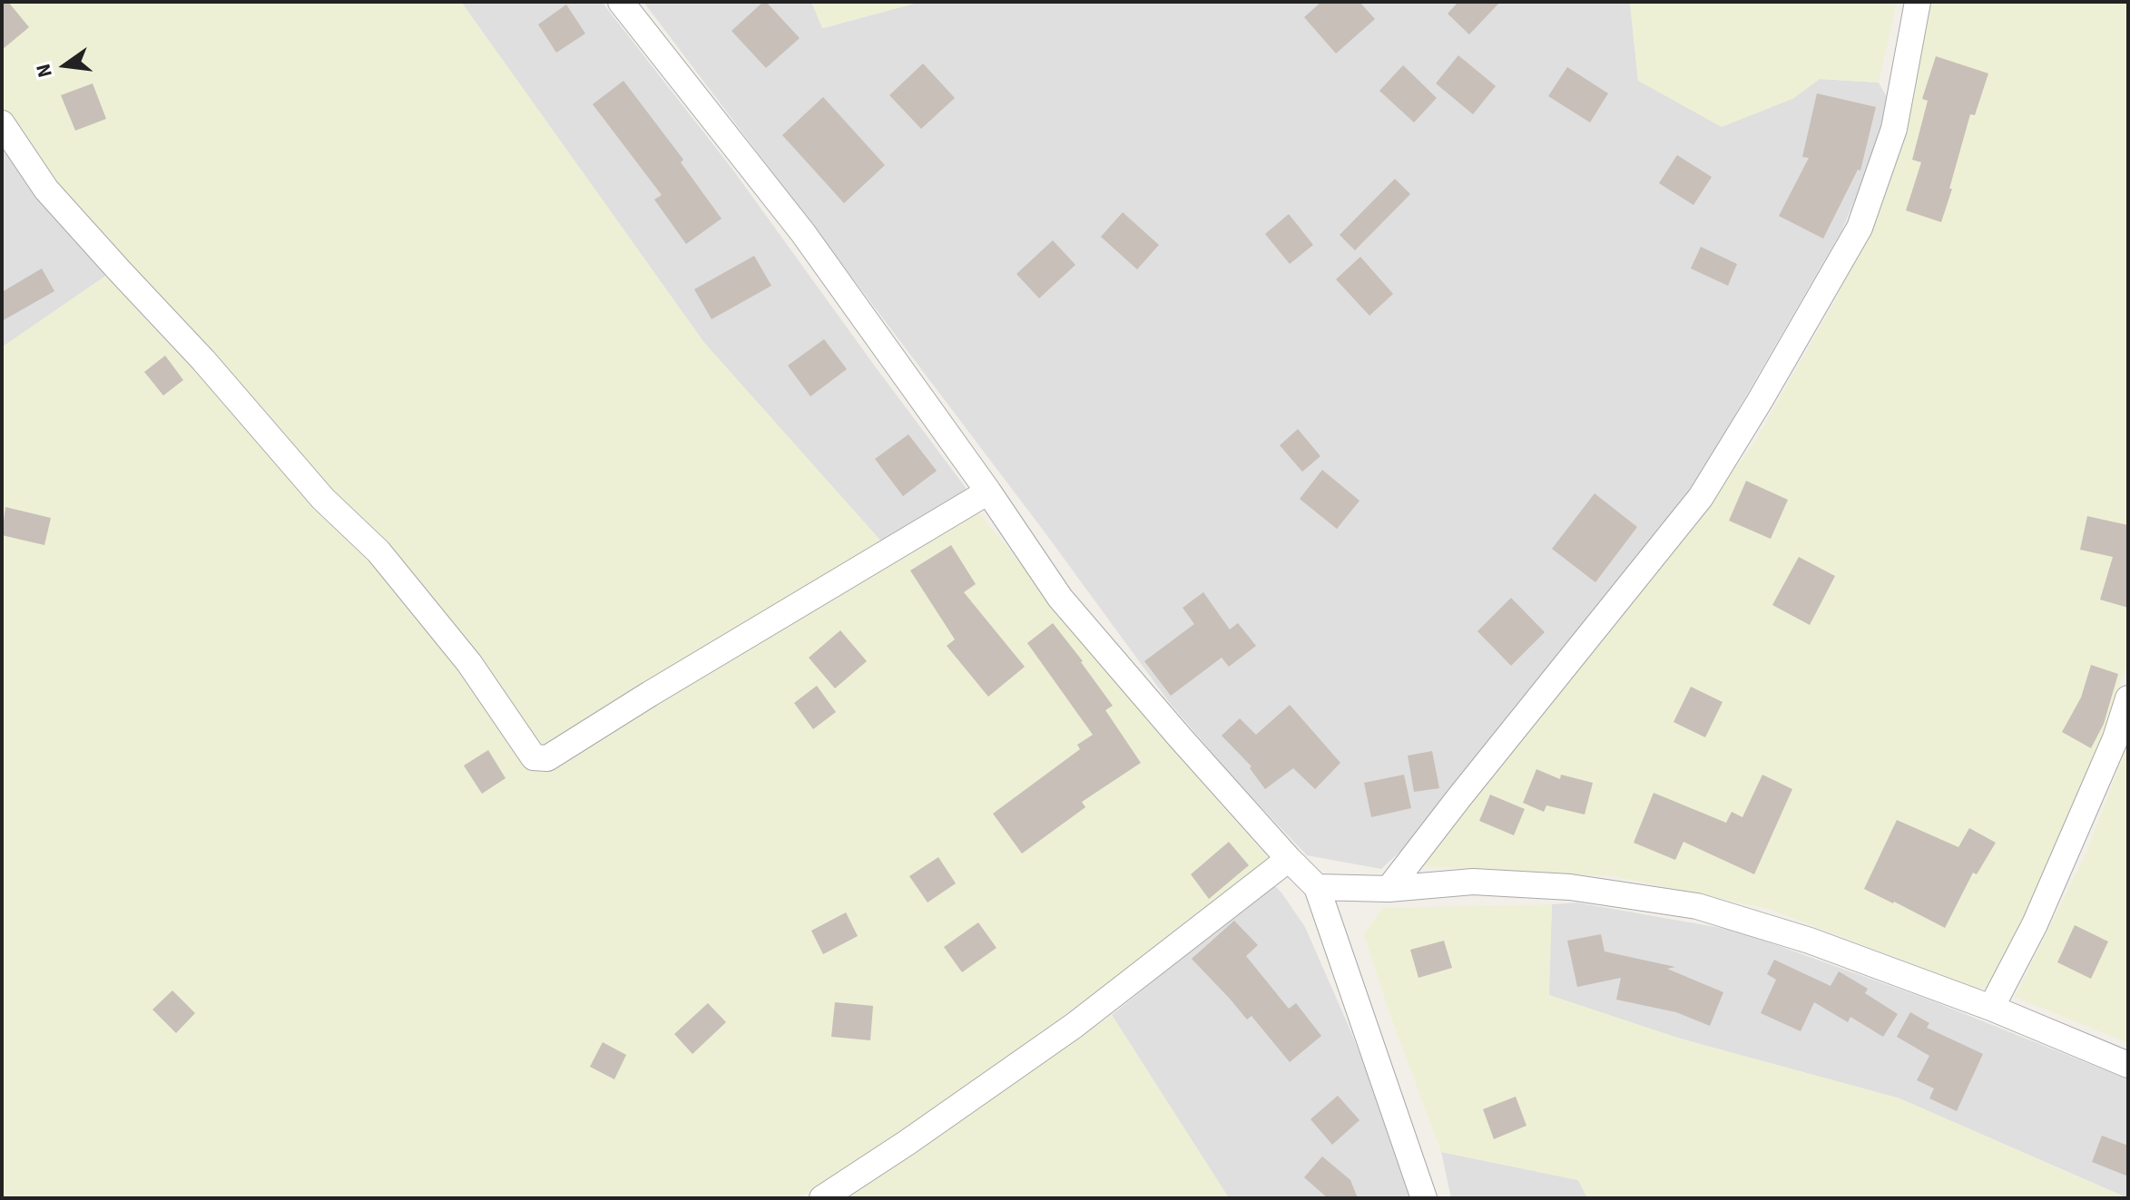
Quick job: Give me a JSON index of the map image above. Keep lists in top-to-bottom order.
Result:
{
  "north": "left"
}
